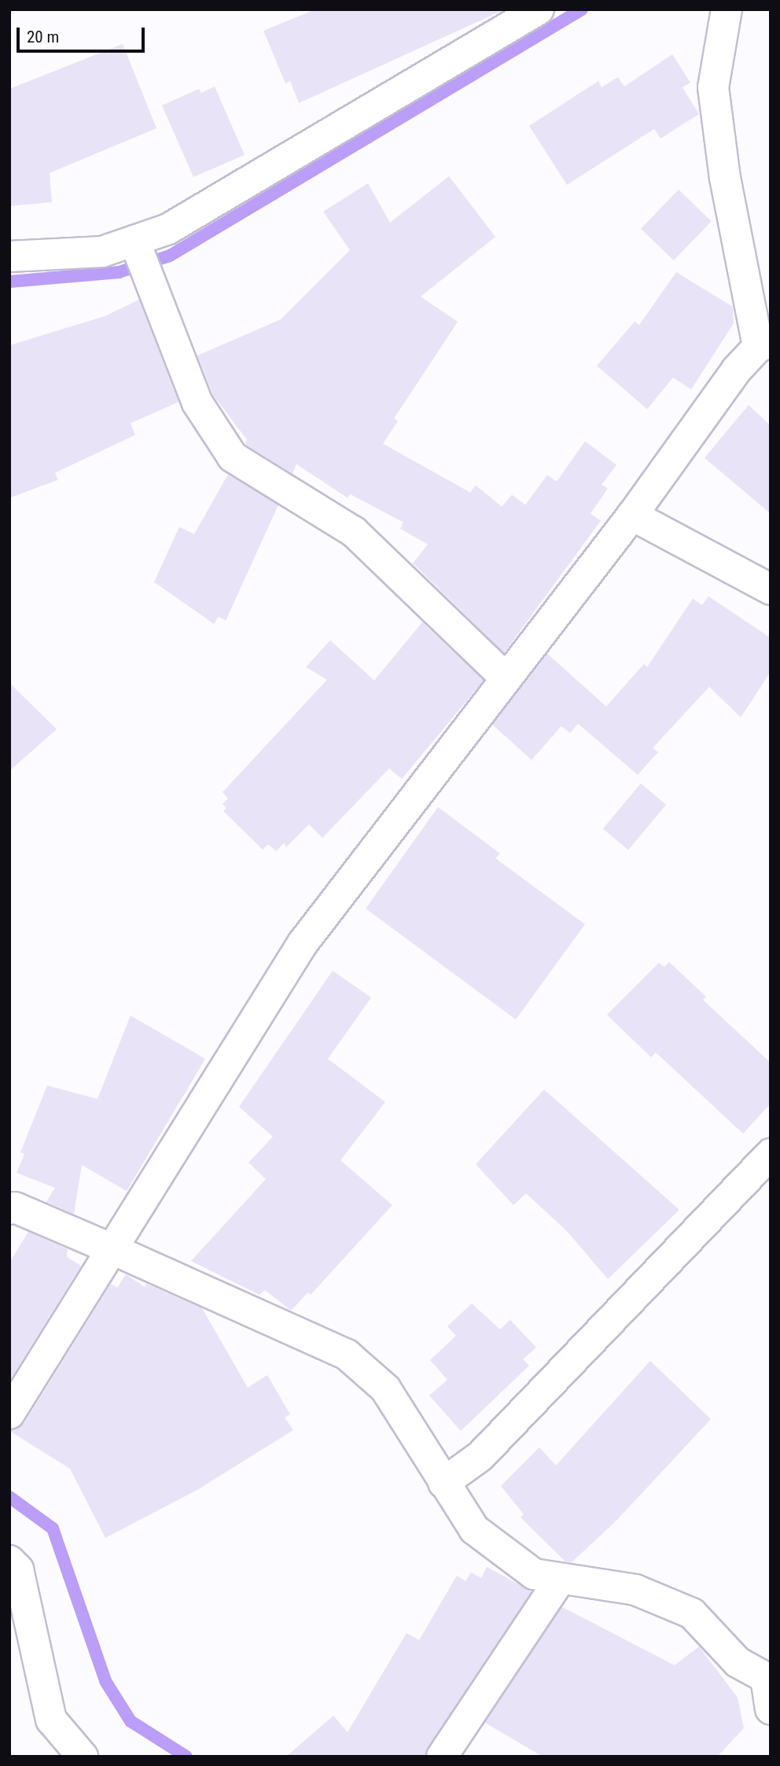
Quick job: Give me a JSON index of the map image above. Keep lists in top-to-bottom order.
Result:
{
  "scale_bar": "20 m"
}
